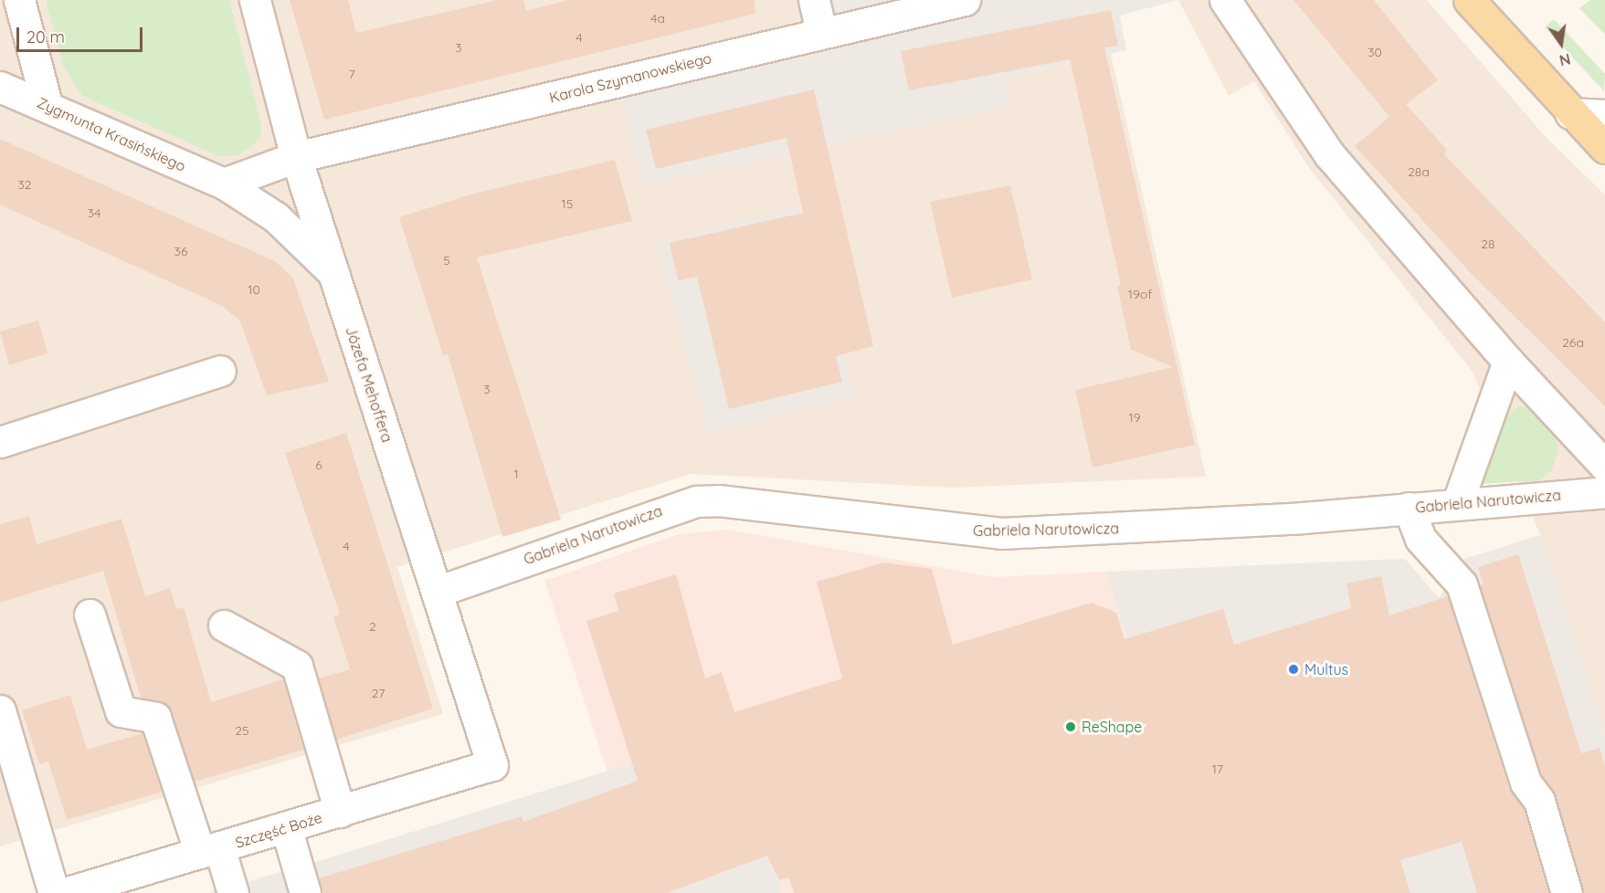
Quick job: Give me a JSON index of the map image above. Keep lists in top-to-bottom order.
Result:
{
  "streets": {
    "street": [
      "Karola Szymanowskiego",
      "Zygmunta Krasińskiego",
      "Józefa Mehoffera",
      "Gabriela Narutowicza",
      "Szczęść Boże"
    ]
  },
  "crossings": [
    ["Karola Szymanowskiego", "Józefa Mehoffera"],
    ["Zygmunta Krasińskiego", "Józefa Mehoffera"],
    ["Józefa Mehoffera", "Gabriela Narutowicza"],
    ["Józefa Mehoffera", "Szczęść Boże"]
  ],
  "places": ["Multus", "ReShape"],
  "house_numbers": [
    "4a",
    "4",
    "3",
    "30",
    "7",
    "28a",
    "32",
    "15",
    "34",
    "28",
    "36",
    "5",
    "10",
    "19of",
    "26a",
    "3",
    "19",
    "6",
    "1",
    "4",
    "2",
    "27",
    "25",
    "17"
  ],
  "scale_bar": "20 m",
  "north": "bottom"
}
